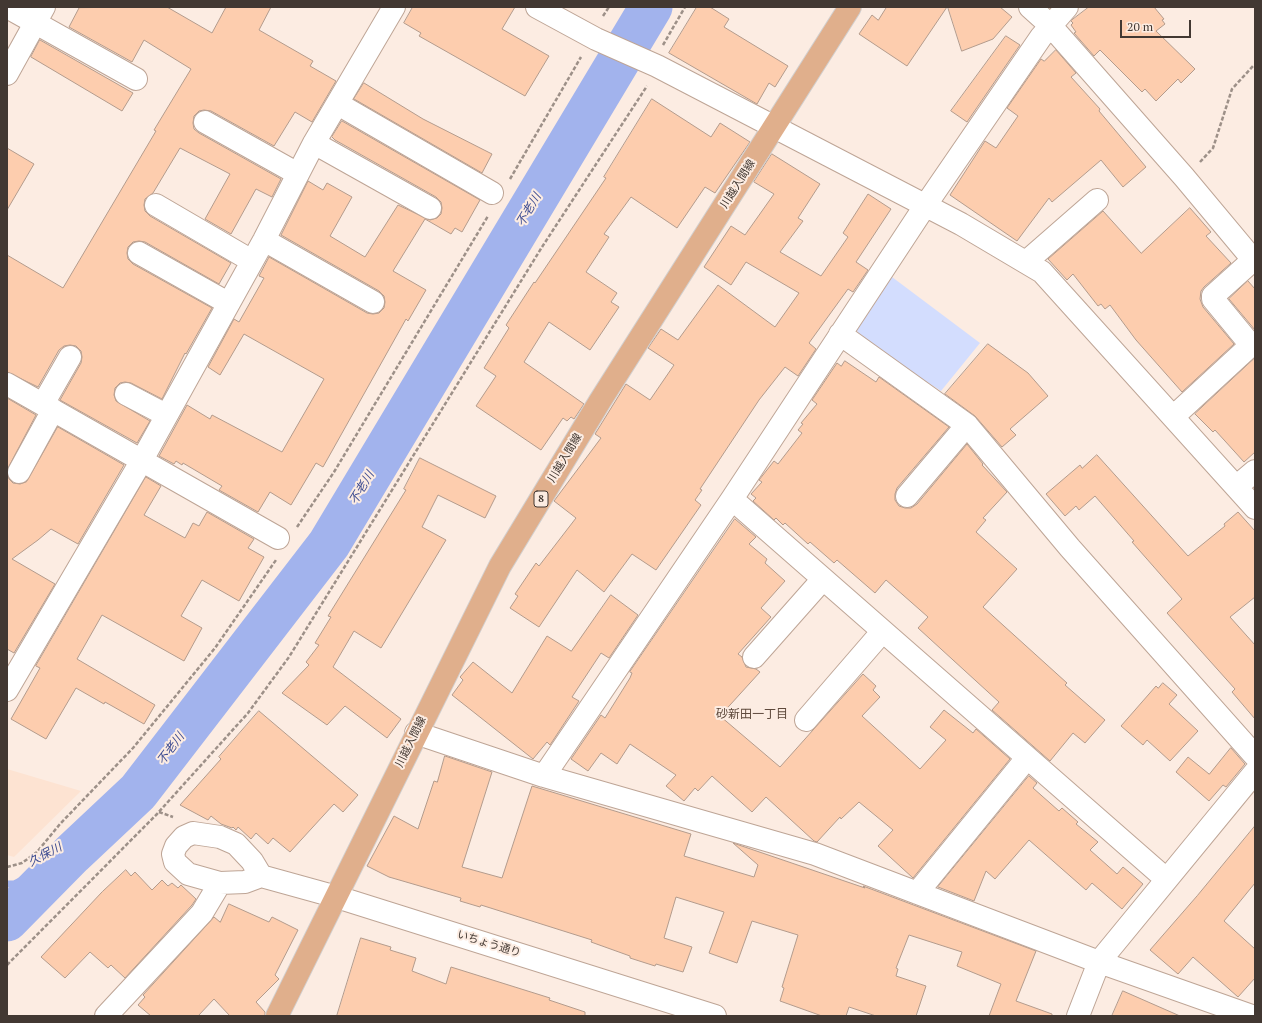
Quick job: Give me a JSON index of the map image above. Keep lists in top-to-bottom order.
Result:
{
  "streets": {
    "main road": ["川越入間線", "8"],
    "street": ["いちょう通り"]
  },
  "crossings": [
    ["川越入間線", "いちょう通り"]
  ],
  "districts": ["砂新田一丁目"],
  "water": ["不老川", "久保川"],
  "scale_bar": "20 m"
}
